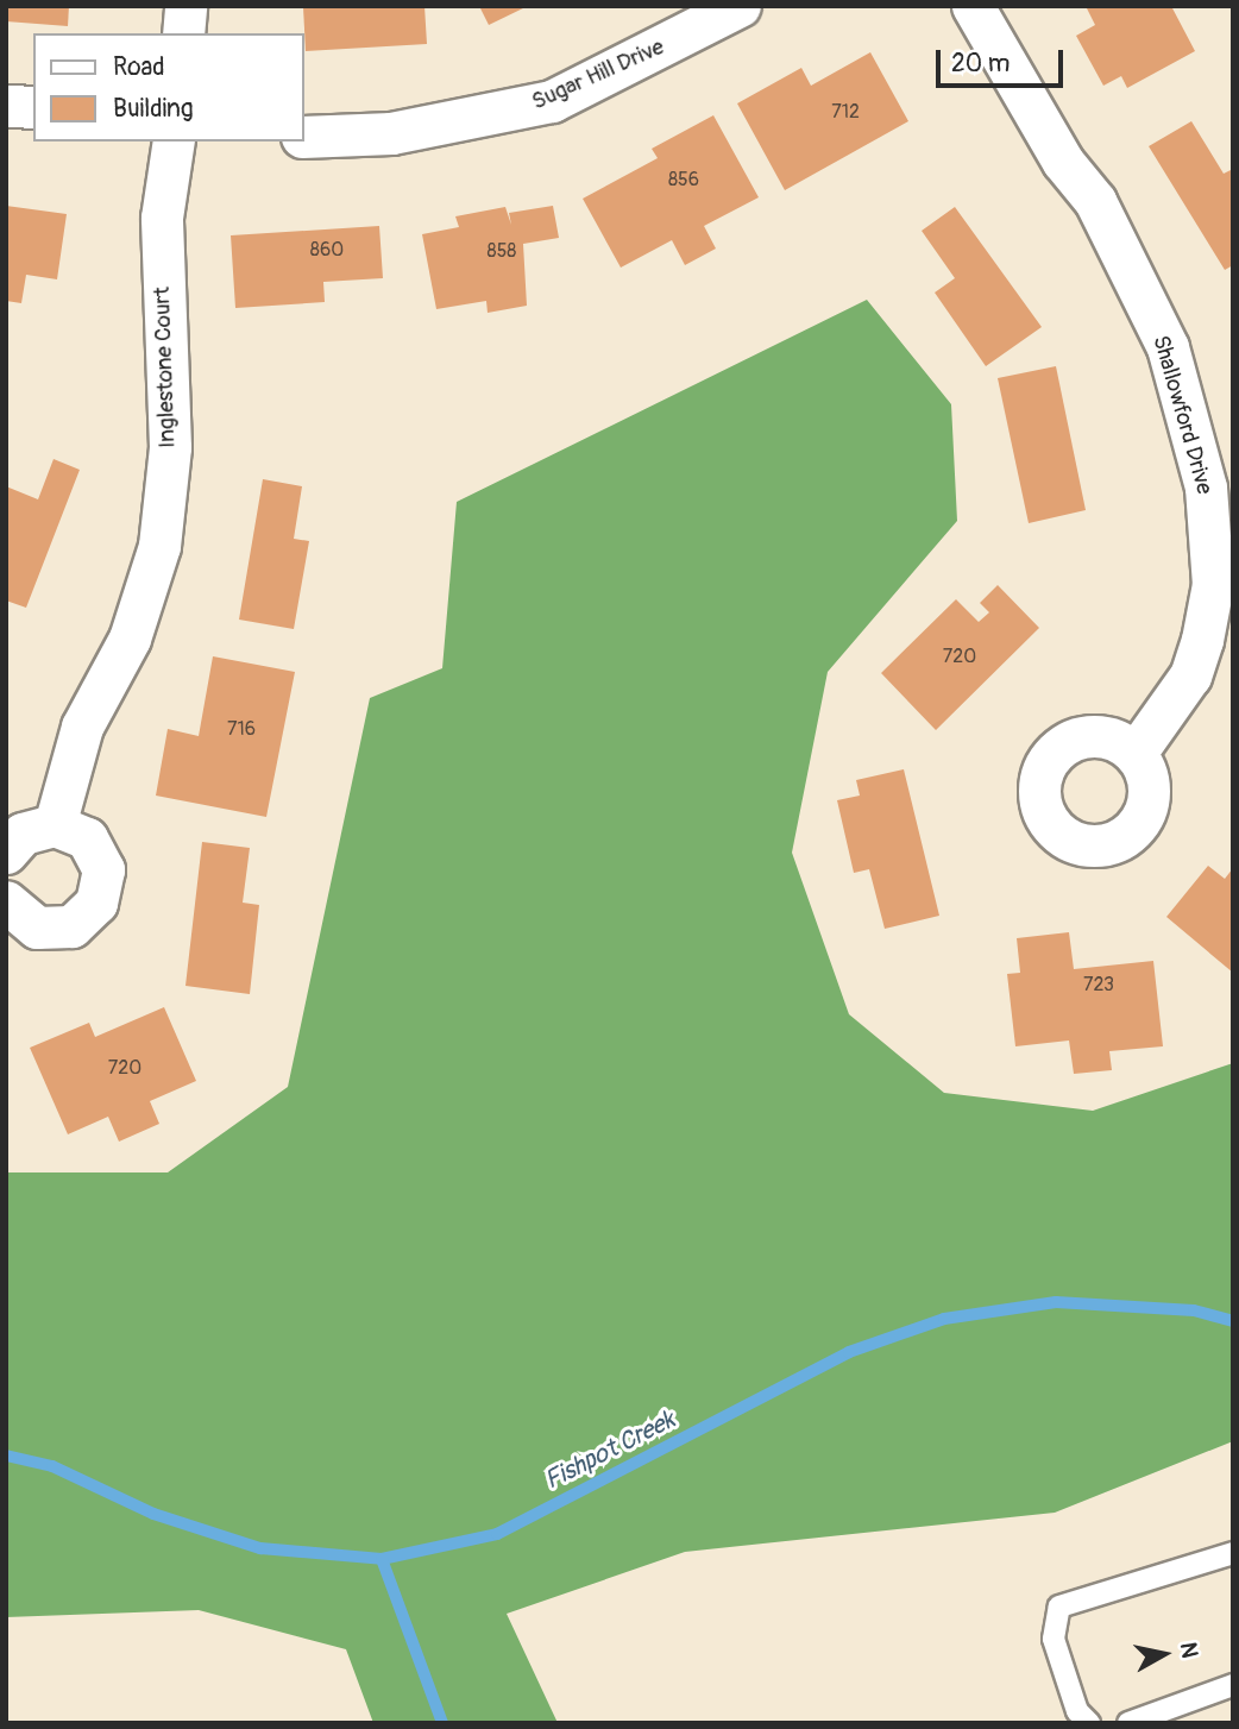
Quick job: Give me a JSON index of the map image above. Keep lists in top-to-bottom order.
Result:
{
  "streets": {
    "street": ["Sugar Hill Drive", "Inglestone Court", "Shallowford Drive"]
  },
  "water": ["Fishpot Creek"],
  "house_numbers": [
    "712",
    "856",
    "860",
    "858",
    "720",
    "716",
    "723",
    "720"
  ],
  "legend": ["Road", "Building"],
  "scale_bar": "20 m",
  "north": "right"
}
